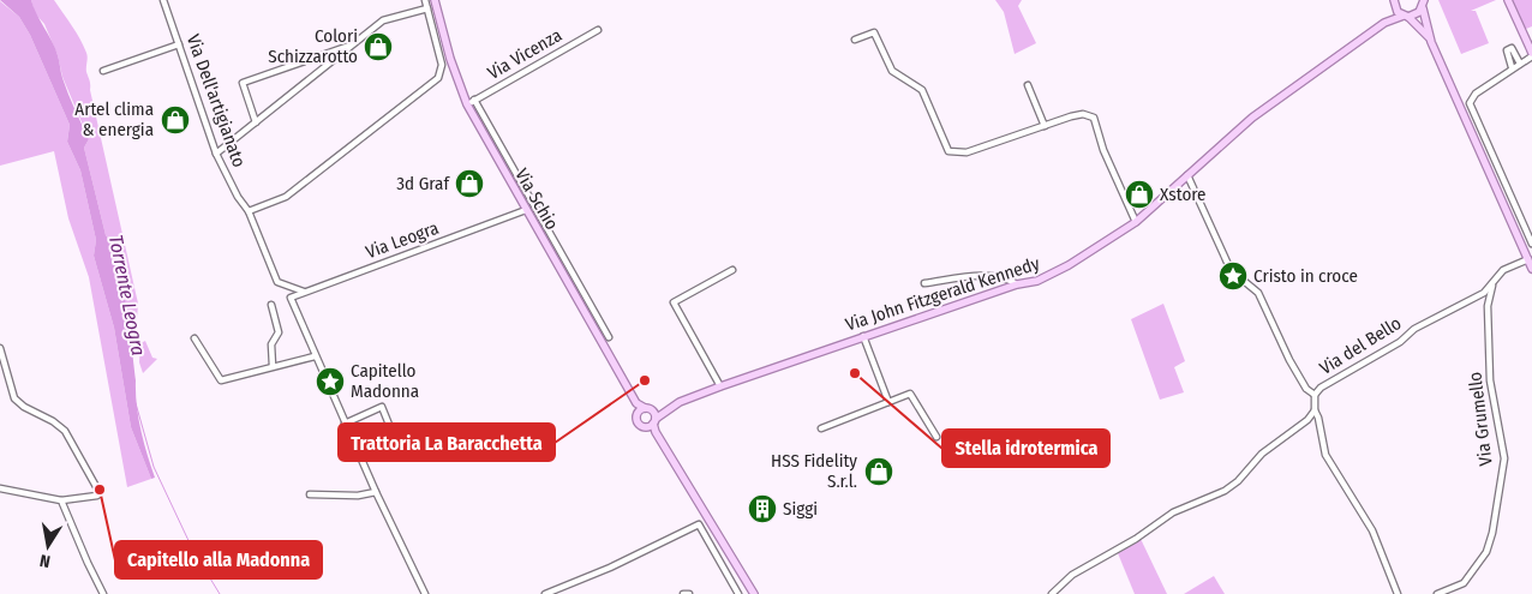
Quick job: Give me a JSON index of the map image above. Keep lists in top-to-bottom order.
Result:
{
  "streets": {
    "main road": ["Via Schio", "Via John Fitzgerald Kennedy"],
    "street": [
      "Via Vicenza",
      "Via Dell'artigianato",
      "Via Leogra",
      "Via del Bello",
      "Via Grumello"
    ]
  },
  "crossings": [
    ["Via Vicenza", "Via Schio"],
    ["Via Dell'artigianato", "Via Leogra"],
    ["Via Schio", "Via Leogra"],
    ["Via del Bello", "Via Grumello"]
  ],
  "water": ["Torrente Leogra"],
  "places": {
    "shop": [
      "Colori Schizzarotto",
      "Artel clima & energia",
      "3d Graf",
      "Xstore",
      "HSS Fidelity S.r.l."
    ],
    "place": ["Cristo in croce", "Capitello Madonna"],
    "other": ["Stella idrotermica", "Trattoria La Baracchetta", "Capitello alla Madonna"],
    "building": ["Siggi"]
  },
  "north": "bottom"
}
